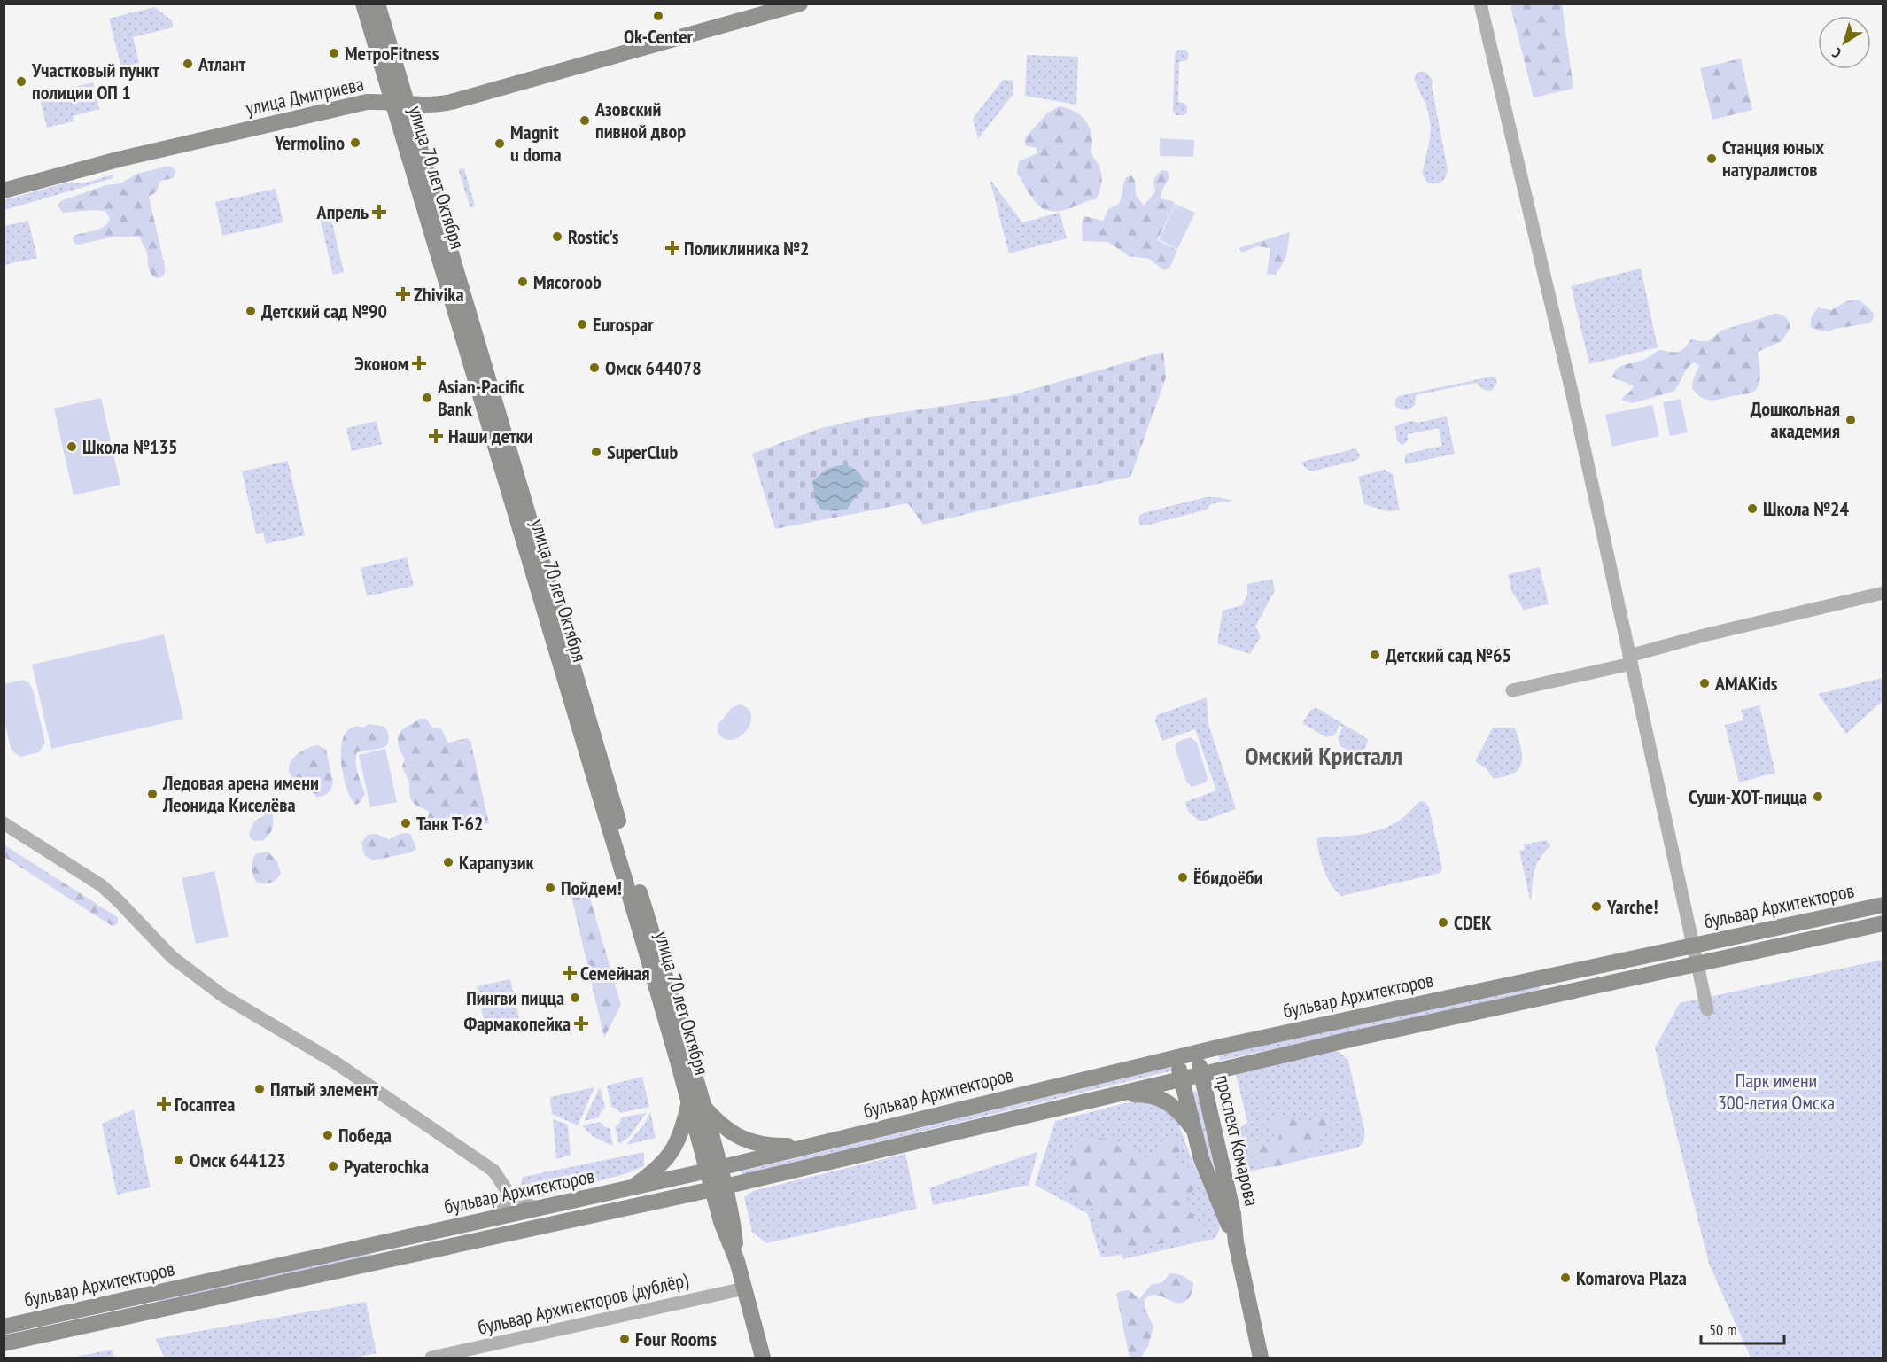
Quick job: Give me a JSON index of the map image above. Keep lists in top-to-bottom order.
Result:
{
  "streets": {
    "main road": [
      "улица Дмитриева",
      "улица 70 лет Октября",
      "бульвар Архитекторов",
      "проспект Комарова"
    ],
    "street": ["бульвар Архитекторов (дублёр)"]
  },
  "crossings": [
    ["улица Дмитриева", "улица 70 лет Октября"],
    ["улица 70 лет Октября", "бульвар Архитекторов"],
    ["улица 70 лет Октября", "бульвар Архитекторов (дублёр)"],
    ["бульвар Архитекторов", "проспект Комарова"]
  ],
  "districts": ["Омский Кристалл"],
  "parks": ["Парк имени 300-летия Омска"],
  "places": {
    "other": [
      "Ok-Center",
      "МетроFitness",
      "Атлант",
      "Участковый пункт полиции ОП 1",
      "Азовский пивной двор",
      "Yermolino",
      "Magnit u doma",
      "Станция юных натуралистов",
      "Rostic's",
      "Мясоroob",
      "Детский сад №90",
      "Eurospar",
      "Омск 644078",
      "Asian-Pacific Bank",
      "Дошкольная академия",
      "Школа №135",
      "SuperClub",
      "Школа №24",
      "Детский сад №65",
      "AMAKids",
      "Ледовая арена имени Леонида Киселёва",
      "Суши-ХОТ-пицца",
      "Танк Т-62",
      "Карапузик",
      "Ёбидоёби",
      "Пойдем!",
      "Yarche!",
      "CDEK",
      "Пингви пицца",
      "Пятый элемент",
      "Победа",
      "Омск 644123",
      "Pyaterochka",
      "Komarova Plaza",
      "Four Rooms"
    ],
    "health": [
      "Апрель",
      "Поликлиника №2",
      "Zhivika",
      "Эконом",
      "Наши детки",
      "Семейная",
      "Фармакопейка",
      "Госаптеа"
    ]
  },
  "scale_bar": "50 m",
  "north": "bottom left"
}
